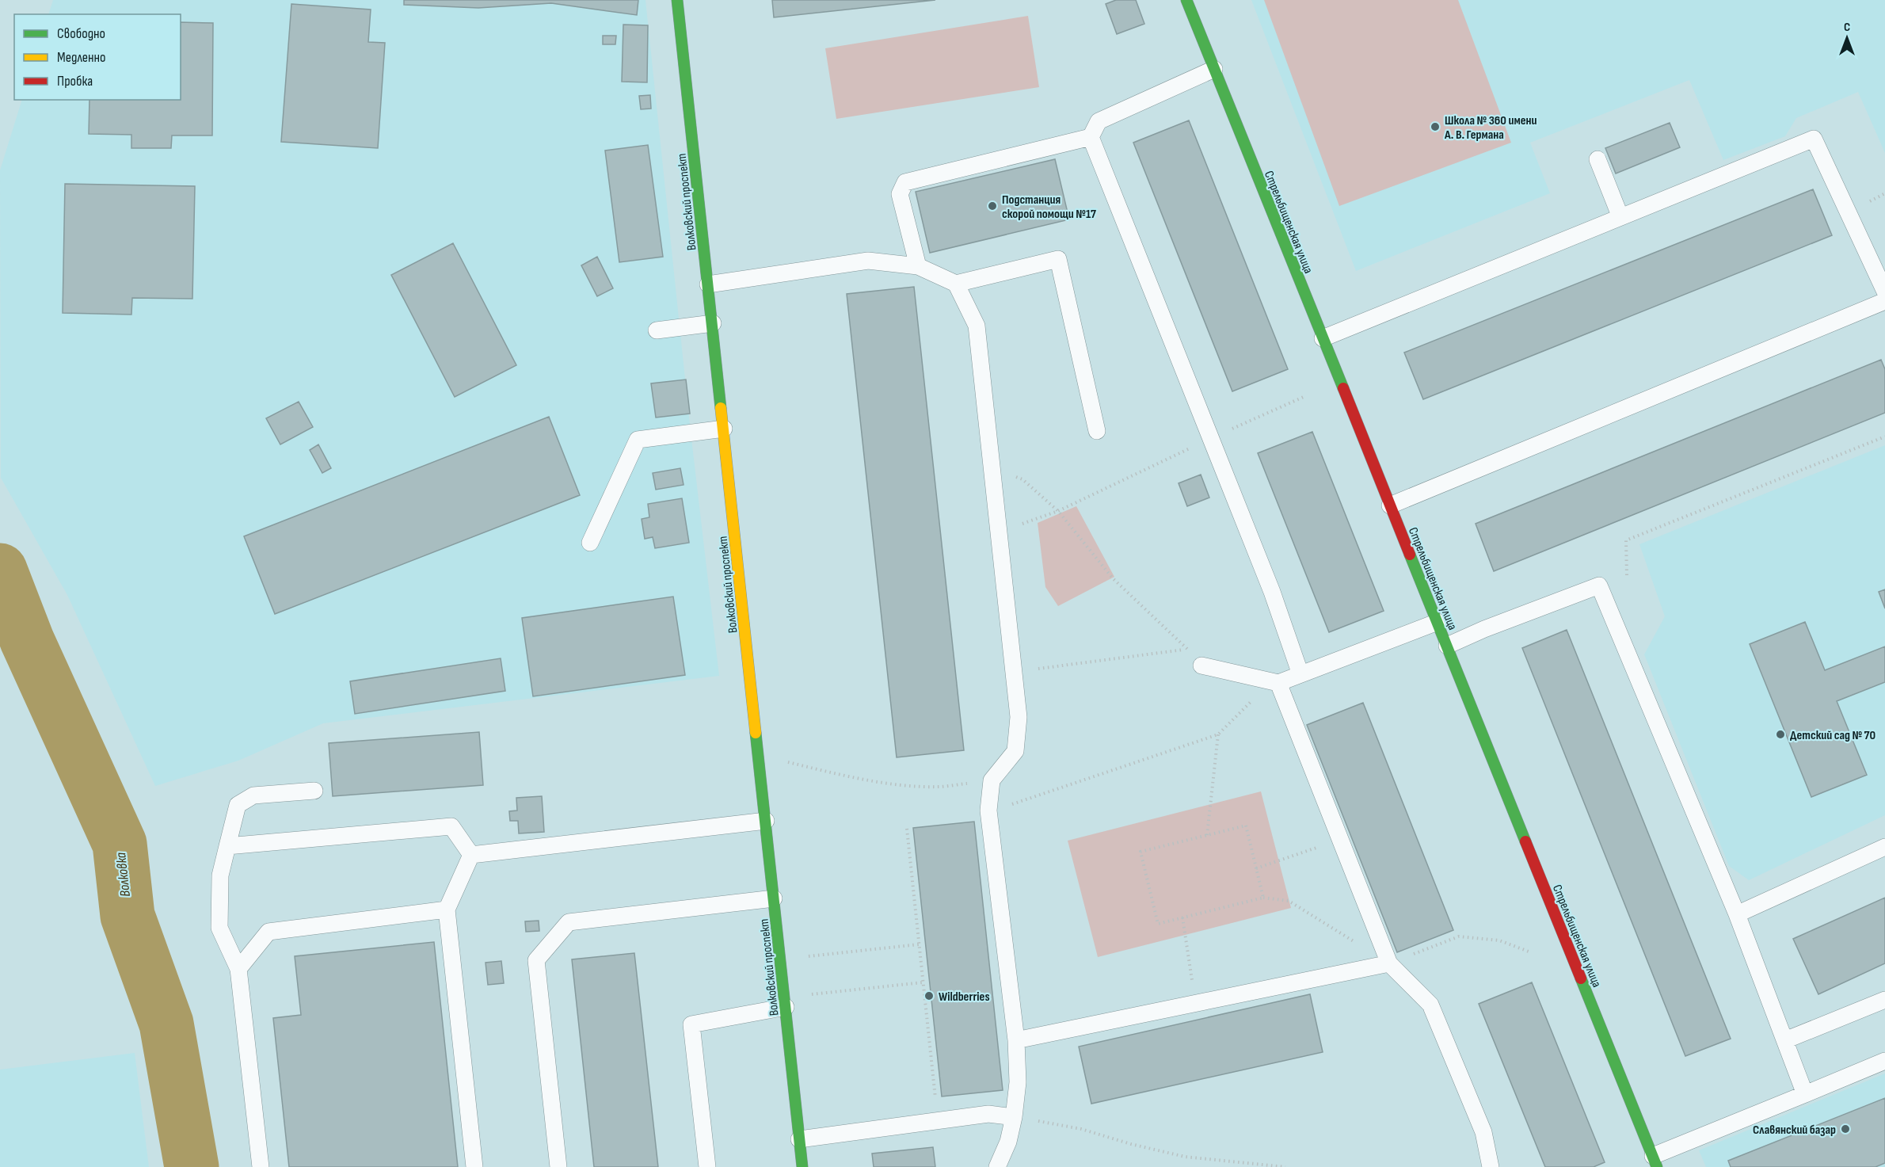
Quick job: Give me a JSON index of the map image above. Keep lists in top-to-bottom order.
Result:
{
  "streets": {
    "street": ["Волковский проспект", "Стрельбищенская улица"]
  },
  "water": ["Волковка"],
  "places": [
    "Школа № 360 имени А. В. Германа",
    "Подстанция скорой помощи №17",
    "Детский сад № 70",
    "Wildberries",
    "Славянский базар"
  ],
  "legend": ["Свободно", "Медленно", "Пробка"],
  "north": "top"
}
